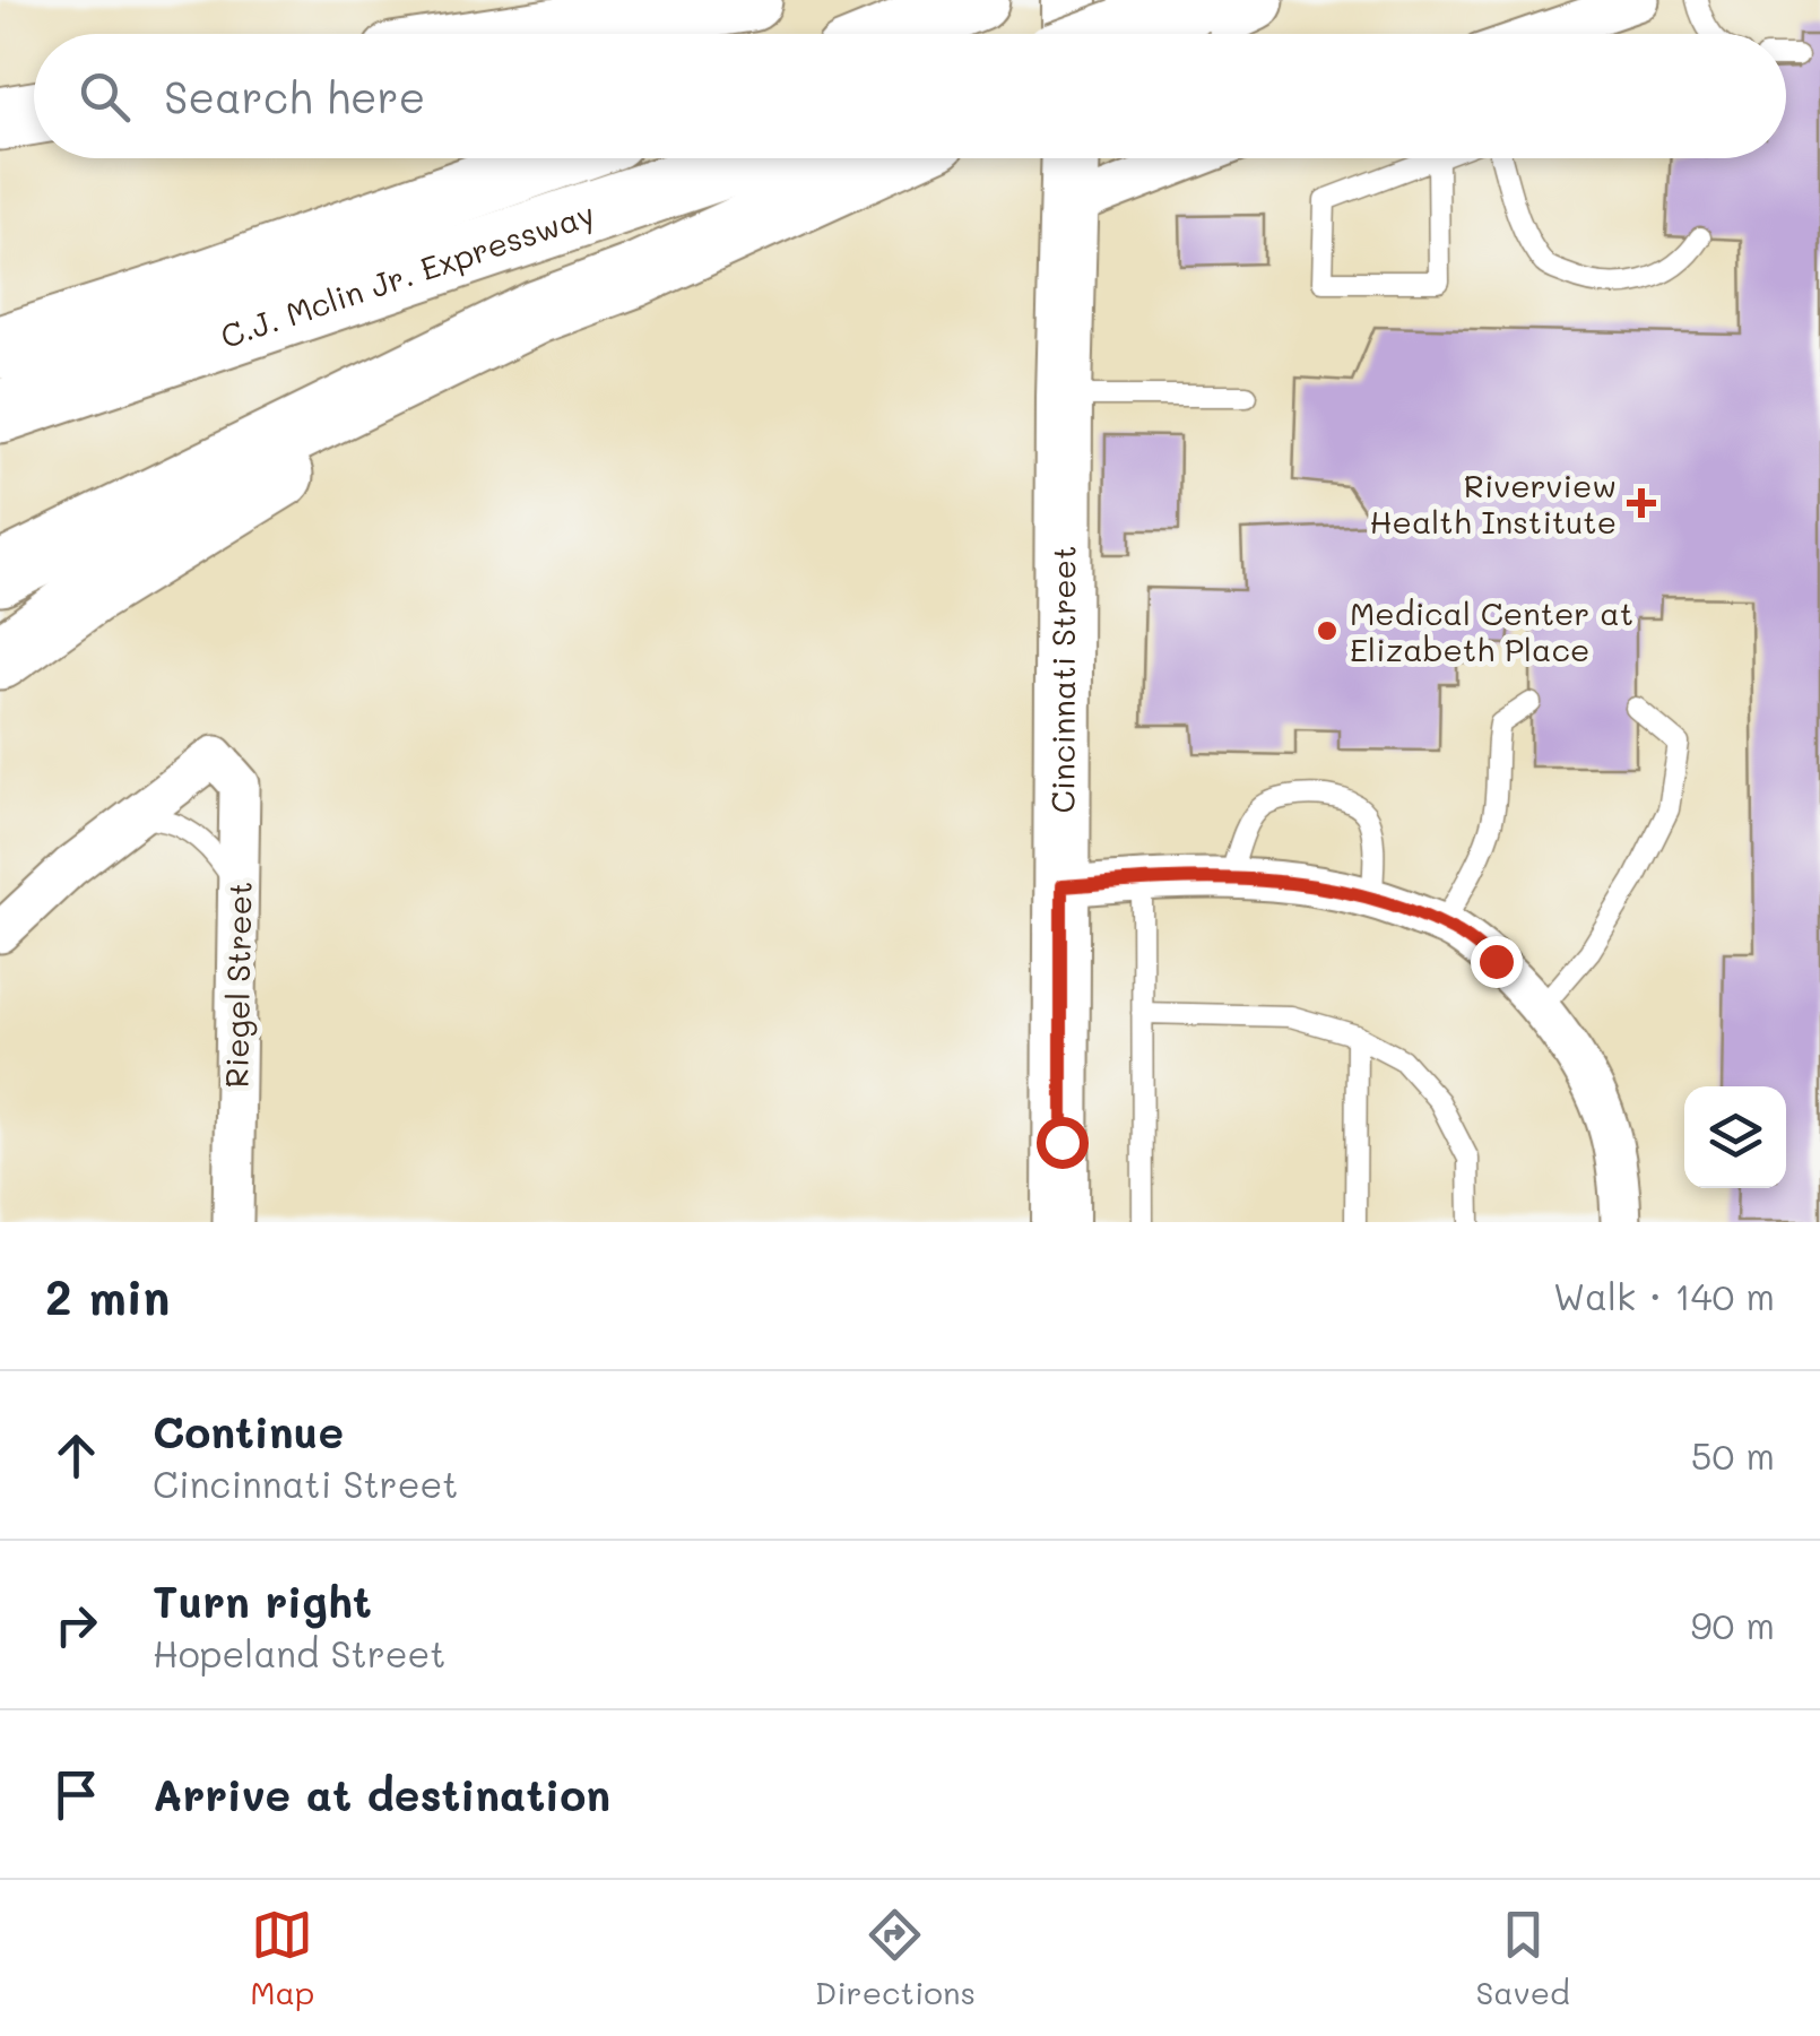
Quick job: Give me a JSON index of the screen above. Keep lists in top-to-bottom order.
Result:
{
  "streets": {
    "highway": ["C.J. Mclin Jr. Expressway"],
    "street": ["Cincinnati Street", "Riegel Street"]
  },
  "places": {
    "health": ["Riverview Health Institute"],
    "other": ["Medical Center at Elizabeth Place"]
  },
  "page": {
    "search": "Search here",
    "heading": ["2 min", "Walk · 140 m"],
    "list": [
      ["Continue", "Cincinnati Street", "50 m"],
      ["Turn right", "Hopeland Street", "90 m"],
      "Arrive at destination"
    ],
    "nav": ["Map", "Directions", "Saved"]
  }
}
